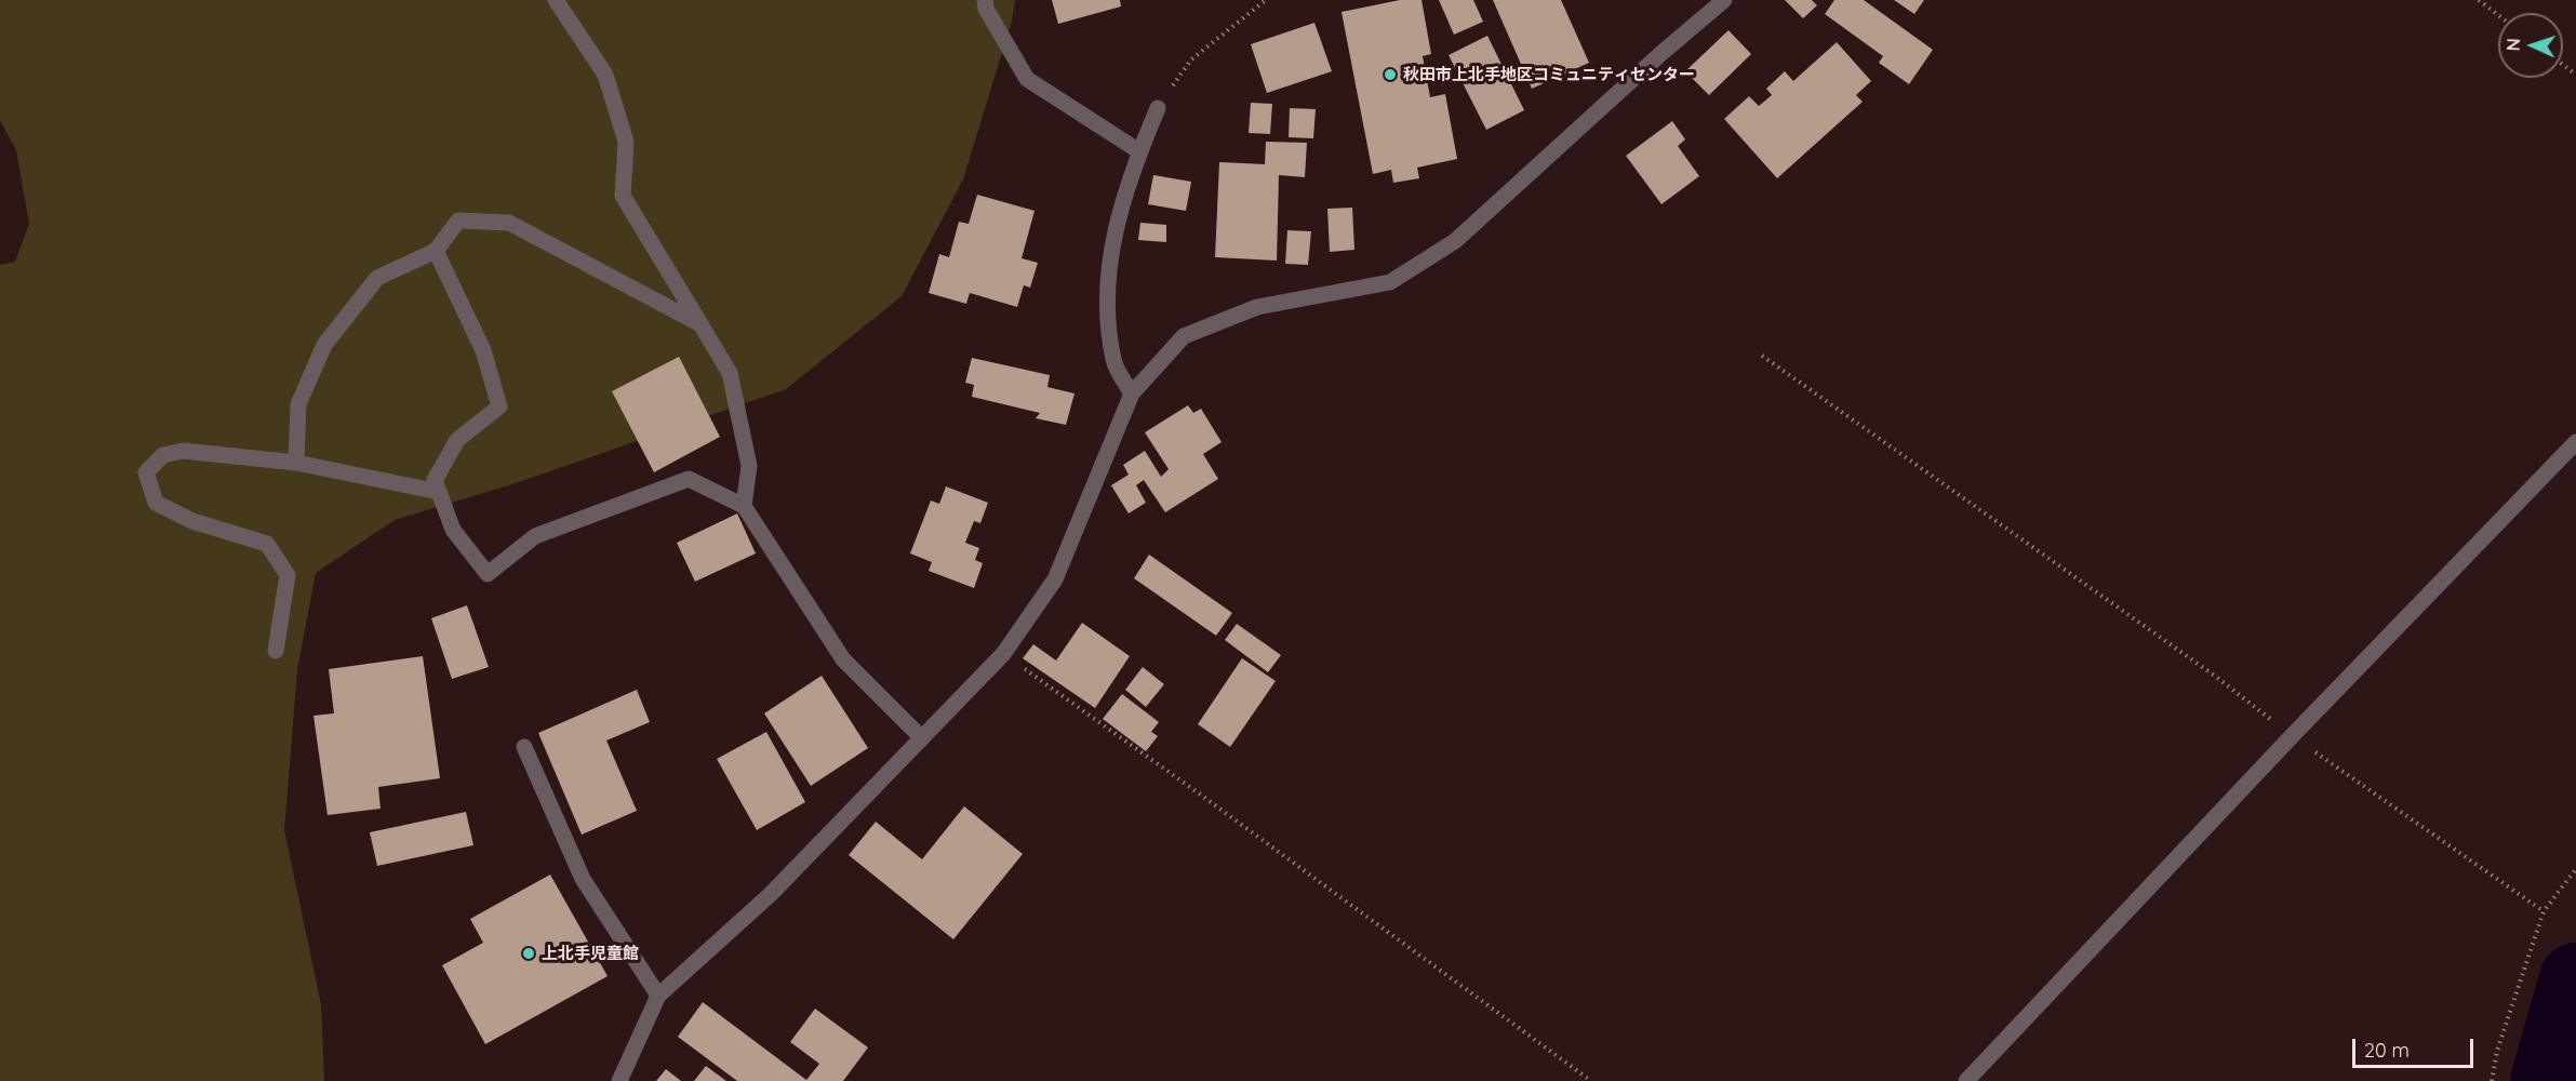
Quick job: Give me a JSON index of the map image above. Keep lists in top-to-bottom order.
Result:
{
  "places": ["秋田市上北手地区コミュニティセンター", "上北手児童館"],
  "scale_bar": "20 m",
  "north": "left"
}
